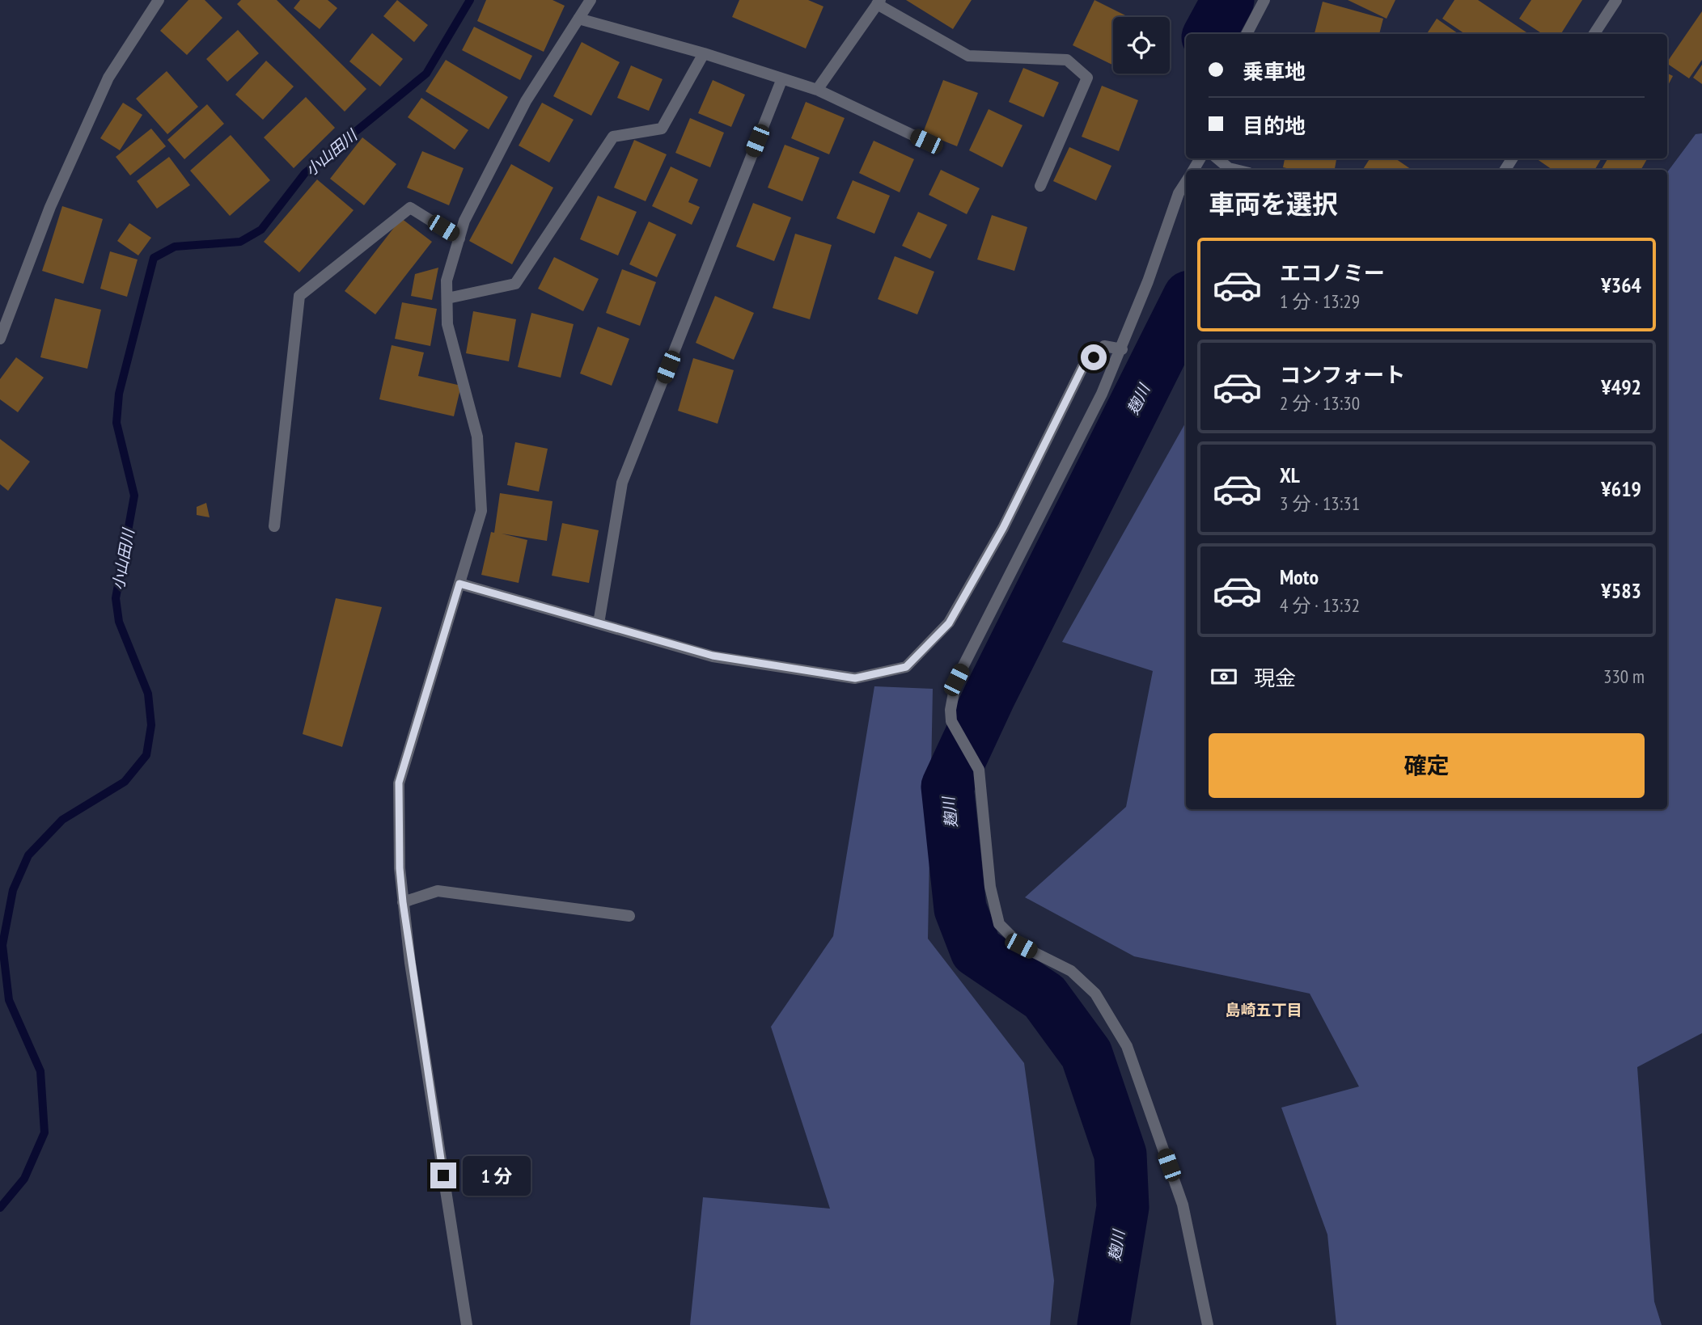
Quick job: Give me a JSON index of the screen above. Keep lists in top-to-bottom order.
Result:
{
  "districts": ["島崎五丁目"],
  "water": ["小山田川", "麹川"],
  "page": {
    "banner": ["乗車地", "目的地"],
    "heading": "車両を選択",
    "list": [
      {
        "name": "エコノミー",
        "note": "1 分 · 13:29",
        "value": "¥364"
      },
      {
        "name": "コンフォート",
        "note": "2 分 · 13:30",
        "value": "¥492"
      },
      {
        "name": "XL",
        "note": "3 分 · 13:31",
        "value": "¥619"
      },
      {
        "name": "Moto",
        "note": "4 分 · 13:32",
        "value": "¥583"
      }
    ],
    "pay": ["現金", "330 m"],
    "buttons": "確定",
    "bubble": "1 分"
  }
}
